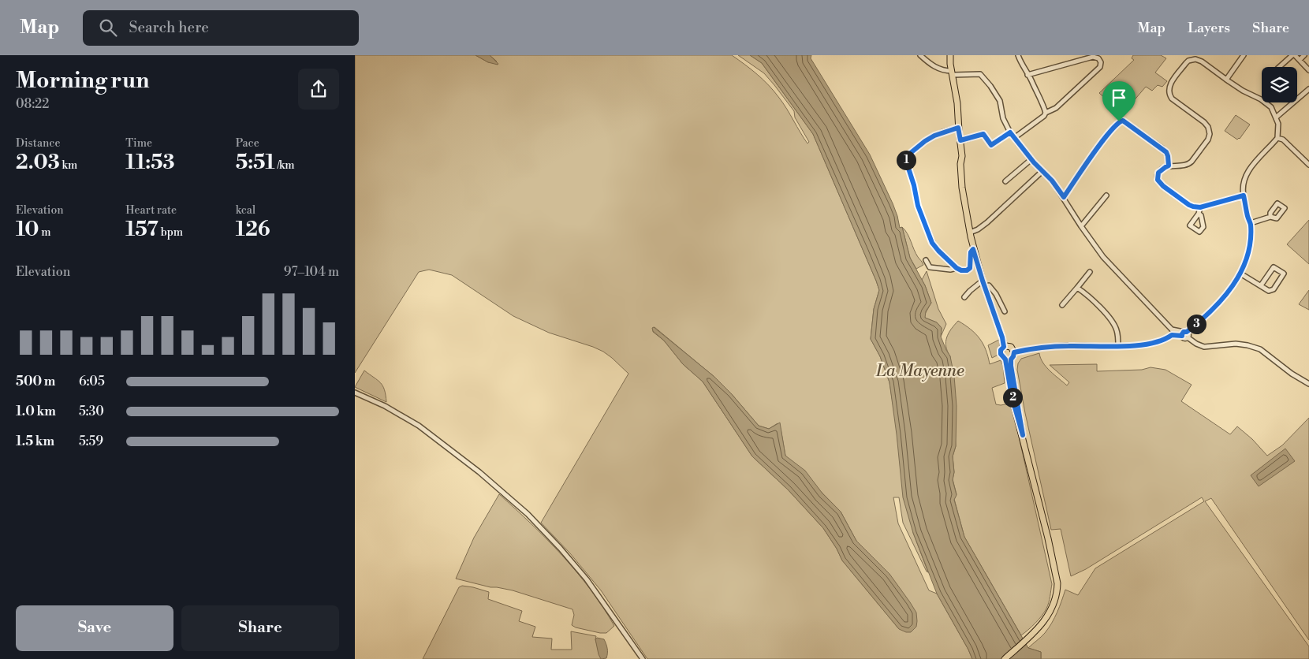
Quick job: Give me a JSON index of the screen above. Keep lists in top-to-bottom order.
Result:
{
  "water": ["La Mayenne"],
  "page": {
    "header": "Map",
    "search": "Search here",
    "nav": ["Map", "Layers", "Share"],
    "heading": ["Morning run", "08:22"],
    "stats": [
      ["Distance", "2.03 km"],
      ["Time", "11:53"],
      ["Pace", "5:51 /km"],
      ["Elevation", "10 m"],
      ["Heart rate", "157 bpm"],
      ["kcal", "126"]
    ],
    "pins": ["1", "3", "2"],
    "chart": ["Elevation", "97–104 m"],
    "list": [
      {
        "name": "500 m",
        "note": "6:05"
      },
      {
        "name": "1.0 km",
        "note": "5:30"
      },
      {
        "name": "1.5 km",
        "note": "5:59"
      }
    ],
    "buttons": ["Save", "Share"]
  }
}
